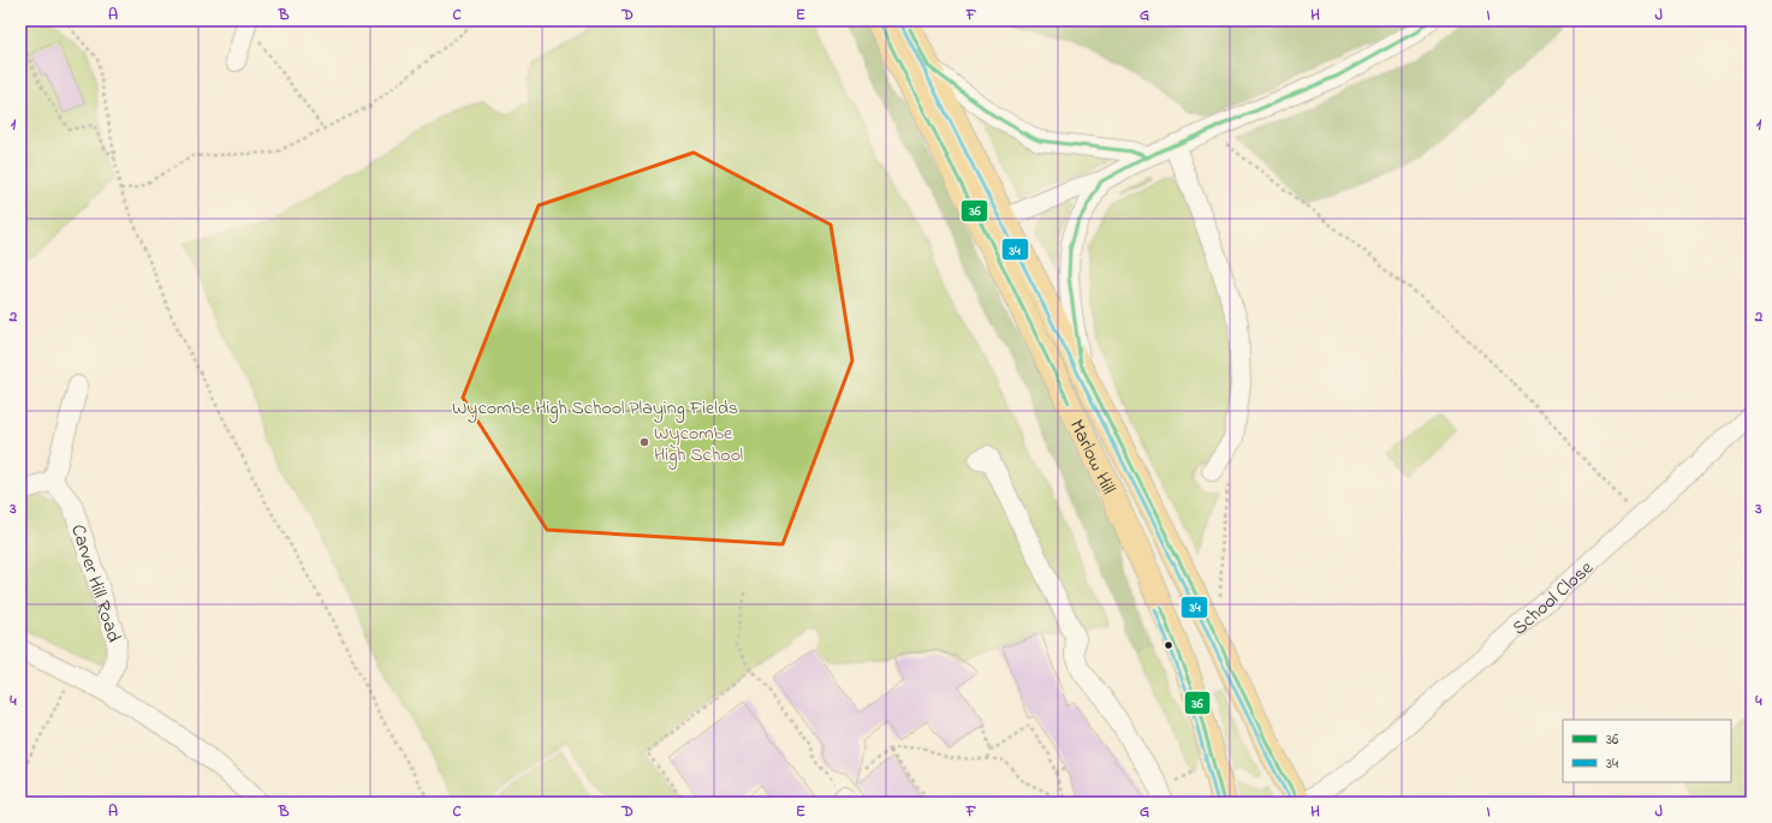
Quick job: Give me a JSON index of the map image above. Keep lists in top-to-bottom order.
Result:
{
  "streets": {
    "main road": ["Marlow Hill"],
    "street": ["Carver Hill Road", "School Close"]
  },
  "parks": ["Wycombe High School Playing Fields"],
  "places": ["Wycombe High School"],
  "lines": ["transit line 36", "transit line 34"],
  "legend": ["36", "34"],
  "grid": {
    "columns": [
      "A",
      "B",
      "C",
      "D",
      "E",
      "F",
      "G",
      "H",
      "I",
      "J"
    ],
    "rows": [
      "1",
      "2",
      "3",
      "4"
    ]
  }
}
